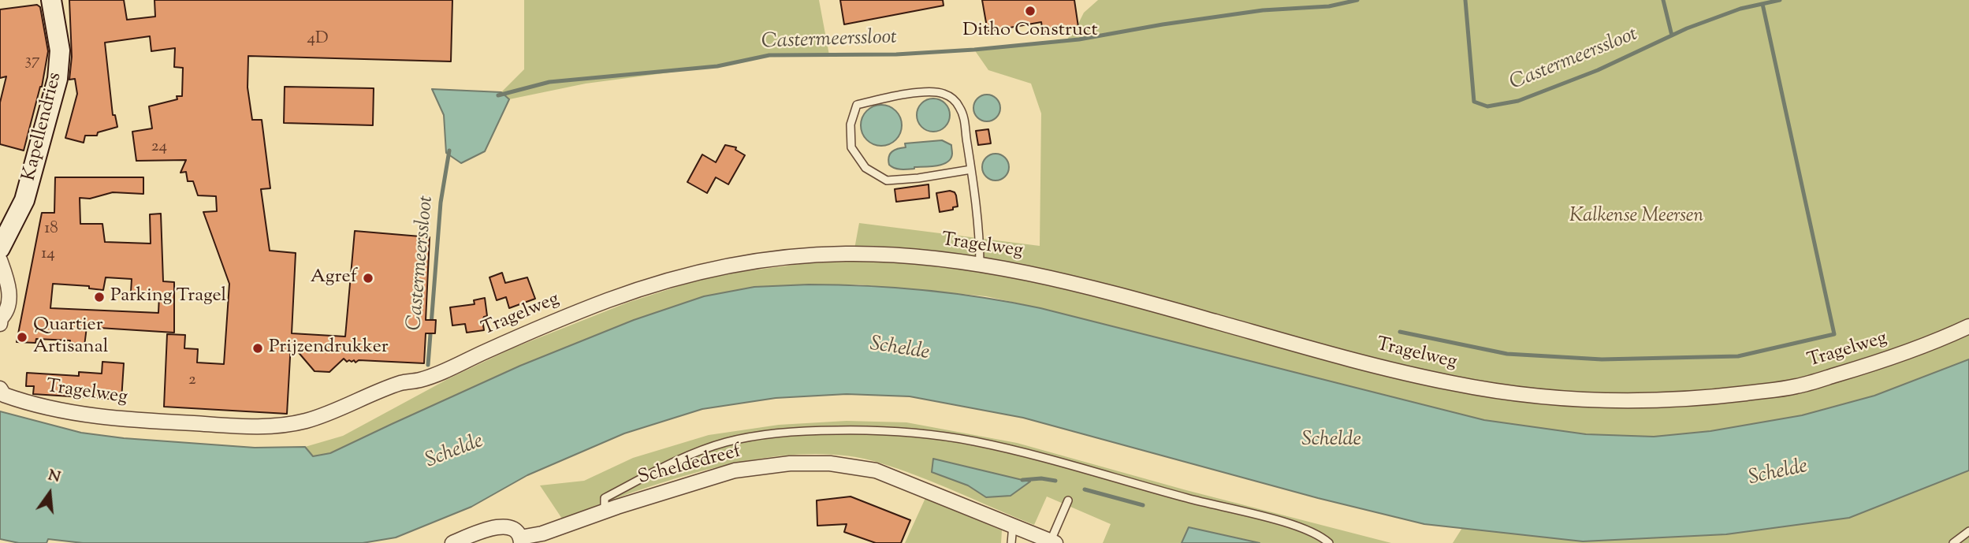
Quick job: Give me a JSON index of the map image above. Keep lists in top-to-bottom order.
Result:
{
  "streets": {
    "main road": ["Kapellendries"],
    "street": ["Tragelweg", "Scheldedreef"]
  },
  "water": ["Castermeerssloot", "Schelde"],
  "parks": ["Kalkense Meersen"],
  "places": [
    "Ditho Construct",
    "Agref",
    "Parking Tragel",
    "Quartier Artisanal",
    "Prijzendrukker"
  ],
  "house_numbers": [
    "4D",
    "37",
    "24",
    "18",
    "14",
    "2"
  ],
  "north": "top"
}
